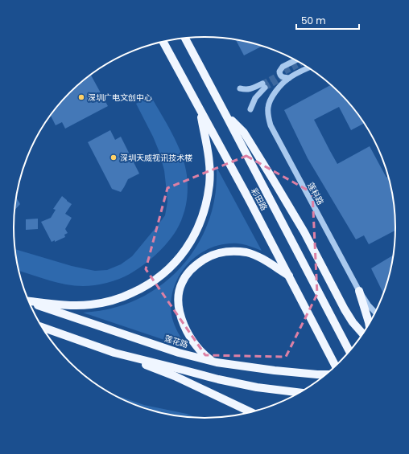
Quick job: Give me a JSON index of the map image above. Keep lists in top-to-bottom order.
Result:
{
  "streets": {
    "main road": ["彩田路", "莲花路"],
    "street": ["莲科路"]
  },
  "places": ["深圳广电文创中心", "深圳天威视讯技术楼"],
  "scale_bar": "50 m"
}
